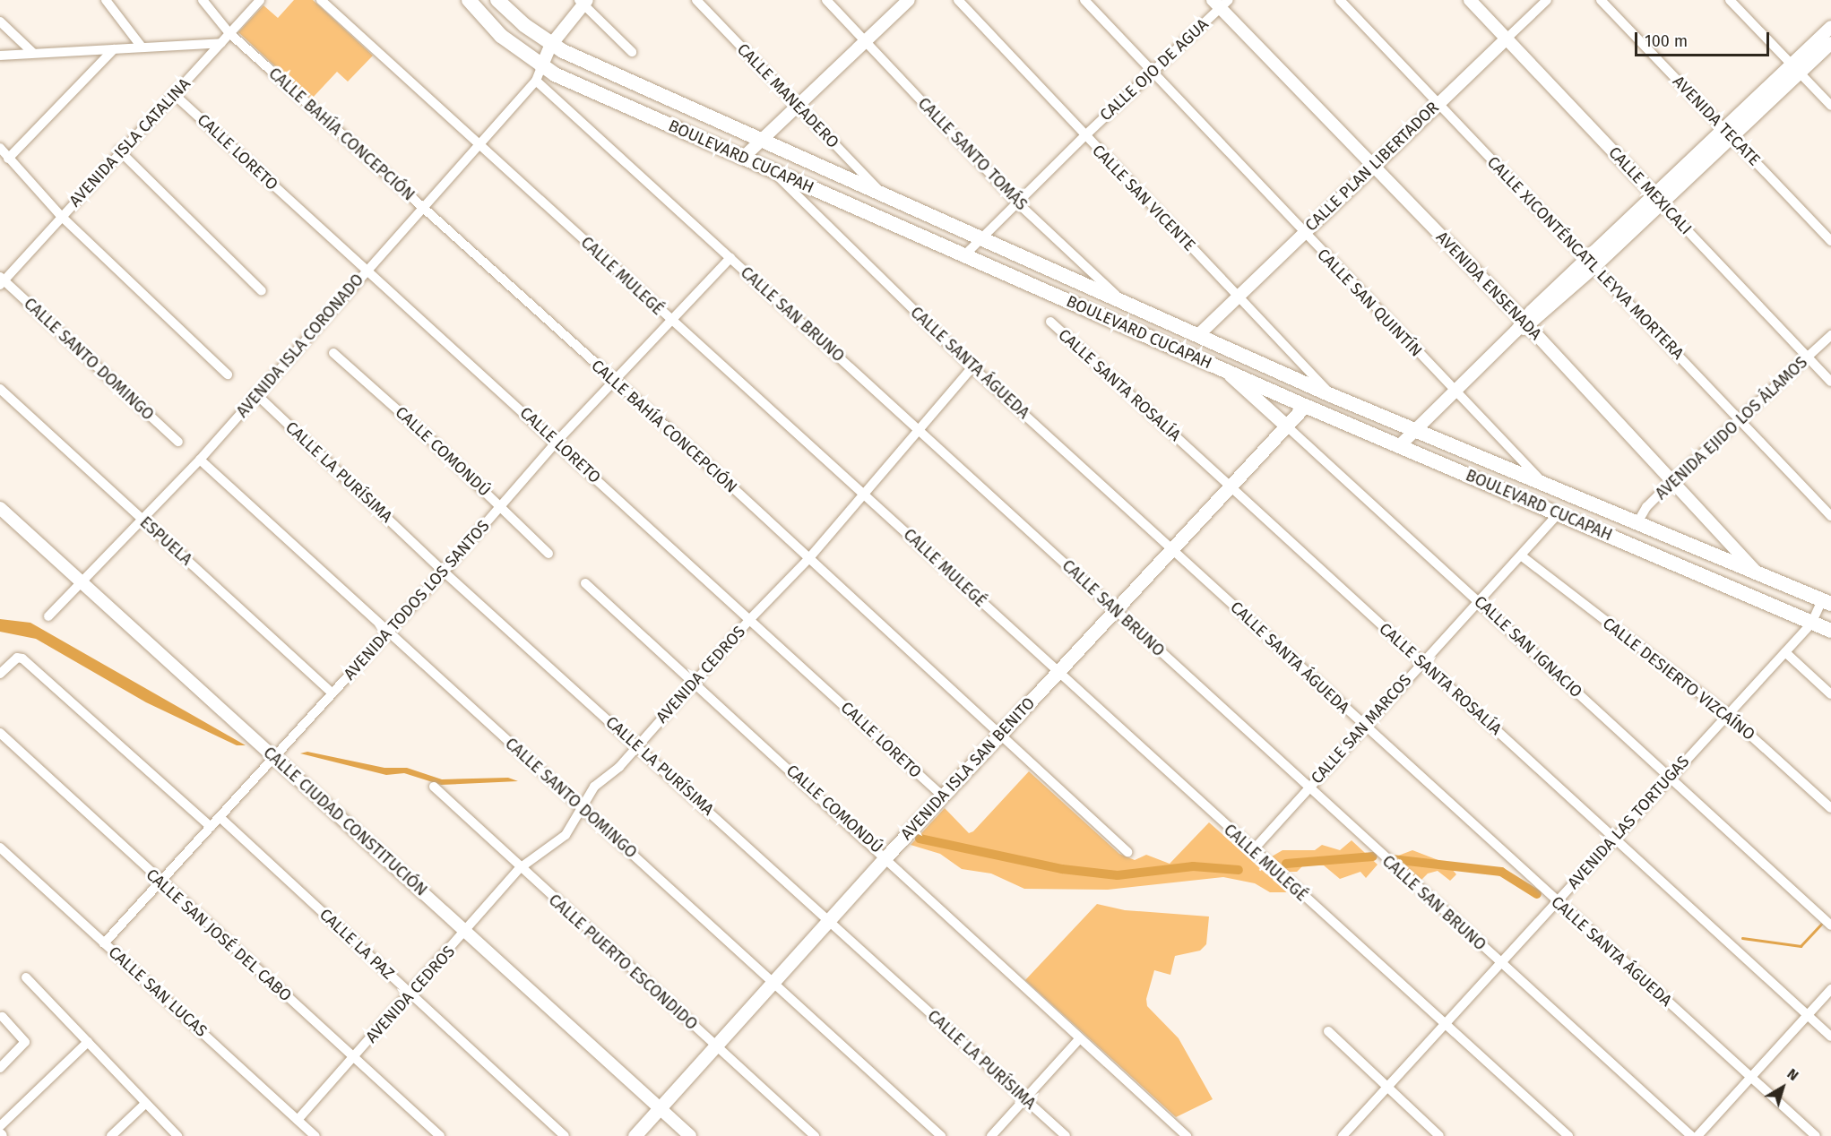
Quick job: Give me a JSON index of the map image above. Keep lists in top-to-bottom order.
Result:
{
  "streets": {
    "main road": ["BOULEVARD CUCAPAH", "CALLE SAN IGNACIO", "AVENIDA ISLA SAN BENITO"],
    "street": [
      "CALLE OJO DE AGUA",
      "CALLE MANEADERO",
      "AVENIDA TECATE",
      "CALLE BAHÍA CONCEPCIÓN",
      "AVENIDA ISLA CATALINA",
      "CALLE LORETO",
      "CALLE SANTO TOMÁS",
      "CALLE PLAN LIBERTADOR",
      "CALLE MEXICALI",
      "CALLE SAN VICENTE",
      "CALLE XICONTÉNCATL LEYVA MORTERA",
      "CALLE MULEGÉ",
      "AVENIDA ENSENADA",
      "CALLE SAN QUINTÍN",
      "CALLE SAN BRUNO",
      "AVENIDA ISLA CORONADO",
      "CALLE SANTO DOMINGO",
      "CALLE SANTA ÁGUEDA",
      "CALLE SANTA ROSALÍA",
      "AVENIDA EJIDO LOS ÁLAMOS",
      "CALLE COMONDÚ",
      "CALLE LA PURÍSIMA",
      "ESPUELA",
      "AVENIDA TODOS LOS SANTOS",
      "AVENIDA CEDROS",
      "CALLE DESIERTO VIZCAÍNO",
      "CALLE SAN MARCOS",
      "CALLE CIUDAD CONSTITUCIÓN",
      "AVENIDA LAS TORTUGAS",
      "CALLE SAN JOSÉ DEL CABO",
      "CALLE LA PAZ",
      "CALLE PUERTO ESCONDIDO",
      "CALLE SAN LUCAS"
    ]
  },
  "crossings": [
    ["CALLE OJO DE AGUA", "CALLE SANTO TOMÁS"],
    ["CALLE OJO DE AGUA", "BOULEVARD CUCAPAH"],
    ["CALLE OJO DE AGUA", "CALLE SAN VICENTE"],
    ["CALLE OJO DE AGUA", "AVENIDA ENSENADA"],
    ["CALLE OJO DE AGUA", "CALLE SAN QUINTÍN"],
    ["CALLE MANEADERO", "BOULEVARD CUCAPAH"],
    ["CALLE BAHÍA CONCEPCIÓN", "AVENIDA ISLA CATALINA"],
    ["CALLE BAHÍA CONCEPCIÓN", "AVENIDA ISLA CORONADO"],
    ["CALLE BAHÍA CONCEPCIÓN", "AVENIDA TODOS LOS SANTOS"],
    ["CALLE BAHÍA CONCEPCIÓN", "AVENIDA CEDROS"],
    ["CALLE BAHÍA CONCEPCIÓN", "AVENIDA ISLA SAN BENITO"],
    ["AVENIDA ISLA CATALINA", "CALLE LORETO"],
    ["AVENIDA ISLA CATALINA", "CALLE SANTO DOMINGO"],
    ["CALLE LORETO", "AVENIDA ISLA CORONADO"],
    ["CALLE LORETO", "AVENIDA TODOS LOS SANTOS"],
    ["CALLE LORETO", "AVENIDA CEDROS"],
    ["CALLE LORETO", "AVENIDA ISLA SAN BENITO"],
    ["CALLE SANTO TOMÁS", "BOULEVARD CUCAPAH"],
    ["BOULEVARD CUCAPAH", "CALLE PLAN LIBERTADOR"],
    ["BOULEVARD CUCAPAH", "CALLE SAN VICENTE"],
    ["BOULEVARD CUCAPAH", "AVENIDA ENSENADA"],
    ["BOULEVARD CUCAPAH", "CALLE SAN QUINTÍN"],
    ["BOULEVARD CUCAPAH", "CALLE SAN BRUNO"],
    ["BOULEVARD CUCAPAH", "AVENIDA ISLA CORONADO"],
    ["BOULEVARD CUCAPAH", "CALLE SANTA ÁGUEDA"],
    ["BOULEVARD CUCAPAH", "AVENIDA EJIDO LOS ÁLAMOS"],
    ["BOULEVARD CUCAPAH", "CALLE SAN IGNACIO"],
    ["BOULEVARD CUCAPAH", "CALLE SAN MARCOS"],
    ["BOULEVARD CUCAPAH", "AVENIDA ISLA SAN BENITO"],
    ["BOULEVARD CUCAPAH", "AVENIDA LAS TORTUGAS"],
    ["CALLE PLAN LIBERTADOR", "CALLE MEXICALI"],
    ["CALLE PLAN LIBERTADOR", "CALLE SAN VICENTE"],
    ["CALLE PLAN LIBERTADOR", "CALLE XICONTÉNCATL LEYVA MORTERA"],
    ["CALLE PLAN LIBERTADOR", "AVENIDA ENSENADA"],
    ["CALLE PLAN LIBERTADOR", "CALLE SAN QUINTÍN"],
    ["CALLE MEXICALI", "AVENIDA EJIDO LOS ÁLAMOS"],
    ["CALLE XICONTÉNCATL LEYVA MORTERA", "AVENIDA EJIDO LOS ÁLAMOS"],
    ["CALLE MULEGÉ", "AVENIDA ISLA CORONADO"],
    ["CALLE MULEGÉ", "AVENIDA TODOS LOS SANTOS"],
    ["CALLE MULEGÉ", "AVENIDA CEDROS"],
    ["CALLE MULEGÉ", "CALLE SAN MARCOS"],
    ["CALLE MULEGÉ", "AVENIDA ISLA SAN BENITO"],
    ["CALLE MULEGÉ", "AVENIDA LAS TORTUGAS"],
    ["AVENIDA ENSENADA", "AVENIDA EJIDO LOS ÁLAMOS"],
    ["CALLE SAN BRUNO", "AVENIDA ISLA CORONADO"],
    ["CALLE SAN BRUNO", "AVENIDA TODOS LOS SANTOS"],
    ["CALLE SAN BRUNO", "AVENIDA CEDROS"],
    ["CALLE SAN BRUNO", "CALLE SAN MARCOS"],
    ["CALLE SAN BRUNO", "AVENIDA ISLA SAN BENITO"],
    ["CALLE SAN BRUNO", "AVENIDA LAS TORTUGAS"],
    ["AVENIDA ISLA CORONADO", "CALLE SANTO DOMINGO"],
    ["AVENIDA ISLA CORONADO", "CALLE LA PURÍSIMA"],
    ["AVENIDA ISLA CORONADO", "ESPUELA"],
    ["AVENIDA ISLA CORONADO", "CALLE CIUDAD CONSTITUCIÓN"],
    ["CALLE SANTO DOMINGO", "AVENIDA TODOS LOS SANTOS"],
    ["CALLE SANTO DOMINGO", "AVENIDA CEDROS"],
    ["CALLE SANTO DOMINGO", "AVENIDA ISLA SAN BENITO"],
    ["CALLE SANTA ÁGUEDA", "AVENIDA CEDROS"],
    ["CALLE SANTA ÁGUEDA", "CALLE SAN MARCOS"],
    ["CALLE SANTA ÁGUEDA", "AVENIDA ISLA SAN BENITO"],
    ["CALLE SANTA ÁGUEDA", "AVENIDA LAS TORTUGAS"],
    ["CALLE SANTA ROSALÍA", "CALLE SAN MARCOS"],
    ["CALLE SANTA ROSALÍA", "AVENIDA ISLA SAN BENITO"],
    ["CALLE SANTA ROSALÍA", "AVENIDA LAS TORTUGAS"],
    ["CALLE COMONDÚ", "AVENIDA TODOS LOS SANTOS"],
    ["CALLE COMONDÚ", "AVENIDA CEDROS"],
    ["CALLE COMONDÚ", "AVENIDA ISLA SAN BENITO"],
    ["CALLE LA PURÍSIMA", "AVENIDA TODOS LOS SANTOS"],
    ["CALLE LA PURÍSIMA", "AVENIDA CEDROS"],
    ["CALLE LA PURÍSIMA", "AVENIDA ISLA SAN BENITO"],
    ["ESPUELA", "AVENIDA TODOS LOS SANTOS"],
    ["AVENIDA TODOS LOS SANTOS", "CALLE CIUDAD CONSTITUCIÓN"],
    ["AVENIDA TODOS LOS SANTOS", "CALLE SAN JOSÉ DEL CABO"],
    ["AVENIDA TODOS LOS SANTOS", "CALLE LA PAZ"],
    ["AVENIDA TODOS LOS SANTOS", "CALLE SAN LUCAS"],
    ["CALLE SAN IGNACIO", "CALLE SAN MARCOS"],
    ["CALLE SAN IGNACIO", "AVENIDA ISLA SAN BENITO"],
    ["CALLE SAN IGNACIO", "AVENIDA LAS TORTUGAS"],
    ["AVENIDA CEDROS", "CALLE CIUDAD CONSTITUCIÓN"],
    ["AVENIDA CEDROS", "CALLE SAN JOSÉ DEL CABO"],
    ["AVENIDA CEDROS", "CALLE LA PAZ"],
    ["AVENIDA CEDROS", "CALLE PUERTO ESCONDIDO"],
    ["AVENIDA CEDROS", "CALLE SAN LUCAS"],
    ["CALLE DESIERTO VIZCAÍNO", "CALLE SAN MARCOS"],
    ["CALLE DESIERTO VIZCAÍNO", "AVENIDA LAS TORTUGAS"],
    ["AVENIDA ISLA SAN BENITO", "CALLE CIUDAD CONSTITUCIÓN"],
    ["AVENIDA ISLA SAN BENITO", "CALLE PUERTO ESCONDIDO"]
  ],
  "scale_bar": "100 m",
  "north": "top right"
}
